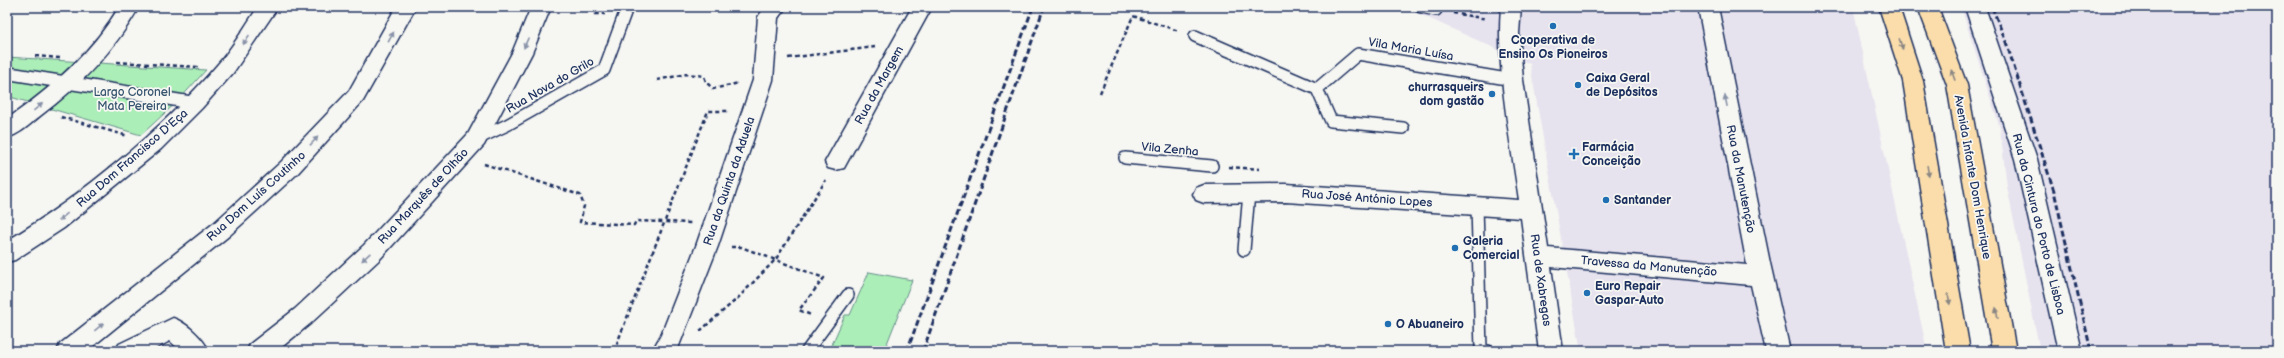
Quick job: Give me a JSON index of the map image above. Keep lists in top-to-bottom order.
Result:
{
  "streets": {
    "main road": ["Avenida Infante Dom Henrique"],
    "street": [
      "Rua da Margem",
      "Rua Dom Francisco D'Eça",
      "Rua da Manutenção",
      "Rua da Quinta da Aduela",
      "Rua Dom Luís Coutinho",
      "Rua Marquês de Olhão",
      "Rua José António Lopes",
      "Rua da Cintura do Porto de Lisboa",
      "Travessa da Manutenção",
      "Rua de Xabregas"
    ],
    "lane": ["Vila Maria Luísa", "Rua Nova do Grilo", "Vila Zenha"]
  },
  "crossings": [
    ["Vila Maria Luísa", "Rua de Xabregas"],
    ["Rua Nova do Grilo", "Rua Marquês de Olhão"],
    ["Rua da Manutenção", "Travessa da Manutenção"],
    ["Rua José António Lopes", "Rua de Xabregas"],
    ["Travessa da Manutenção", "Rua de Xabregas"]
  ],
  "one_way": ["Rua da Manutenção", "Rua Dom Luís Coutinho", "Rua Marquês de Olhão"],
  "parks": ["Largo Coronel Mata Pereira"],
  "places": {
    "other": [
      "Cooperativa de Ensino Os Pioneiros",
      "Caixa Geral de Depósitos",
      "churrasqueirs dom gastão",
      "Santander",
      "Galeria Comercial",
      "Euro Repair Gaspar-Auto",
      "O Abuaneiro"
    ],
    "health": ["Farmácia Conceição"]
  }
}
